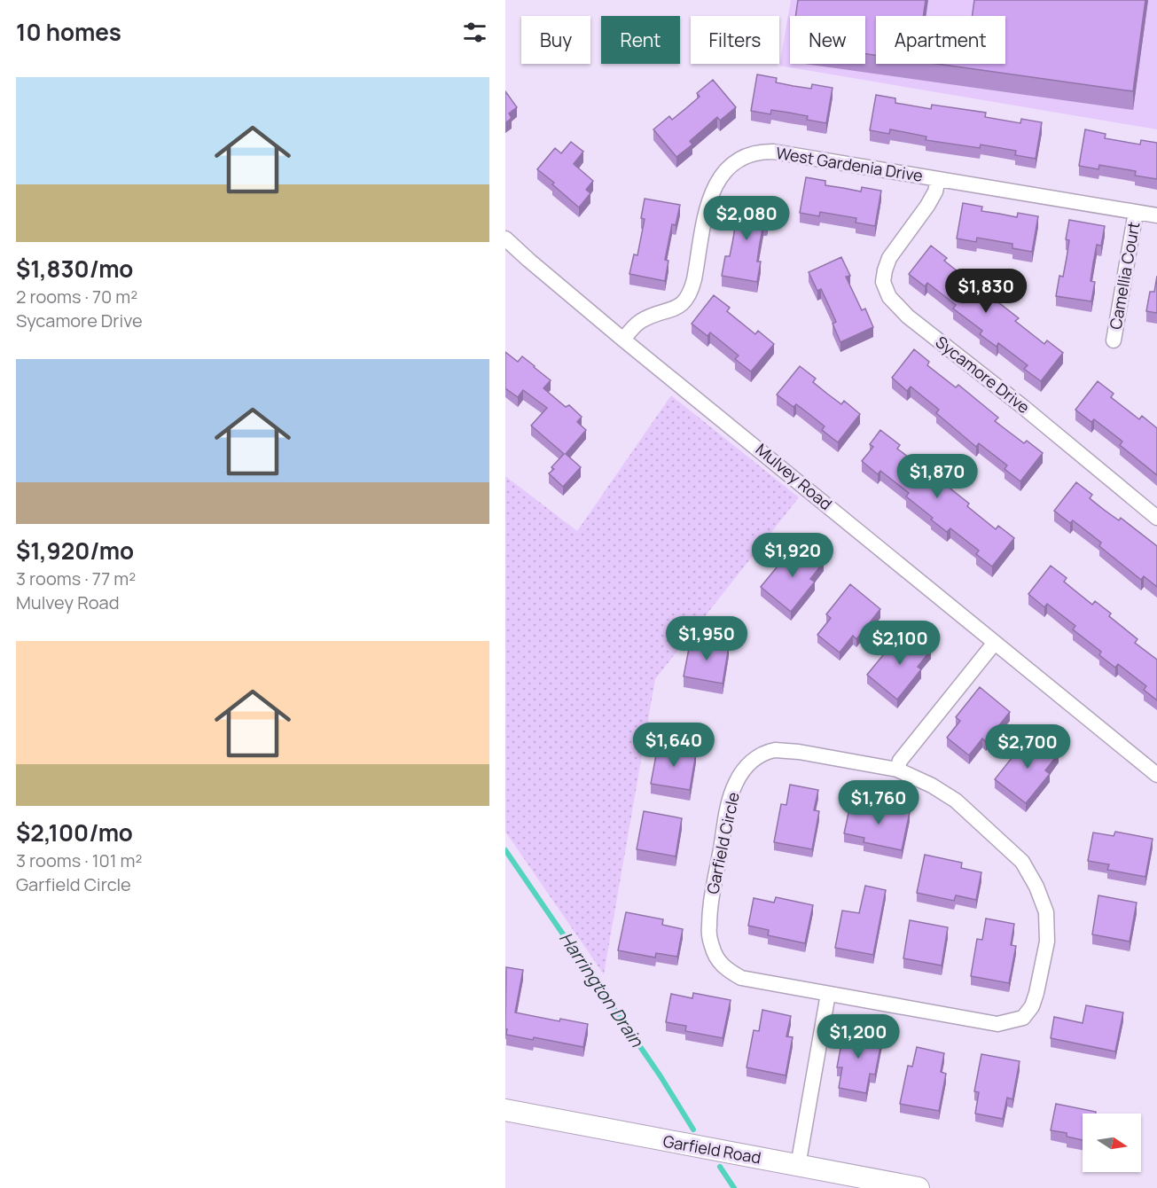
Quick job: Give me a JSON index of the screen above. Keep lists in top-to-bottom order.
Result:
{
  "streets": {
    "main road": ["Garfield Road"],
    "street": [
      "West Gardenia Drive",
      "Camellia Court",
      "Sycamore Drive",
      "Mulvey Road",
      "Garfield Circle"
    ]
  },
  "crossings": [
    ["West Gardenia Drive", "Camellia Court"],
    ["West Gardenia Drive", "Sycamore Drive"],
    ["West Gardenia Drive", "Mulvey Road"]
  ],
  "water": ["Harrington Drain"],
  "north": "right",
  "page": {
    "heading": "10 homes",
    "chip": [
      "Buy",
      "Rent",
      "Filters",
      "New",
      "Apartment"
    ],
    "list": [
      {
        "name": "$1,830/mo",
        "note": "2 rooms · 70 m² · Sycamore Drive"
      },
      {
        "name": "$1,920/mo",
        "note": "3 rooms · 77 m² · Mulvey Road"
      },
      {
        "name": "$2,100/mo",
        "note": "3 rooms · 101 m² · Garfield Circle"
      }
    ],
    "price": [
      "$2,080",
      "$1,830",
      "$1,870",
      "$1,920",
      "$1,950",
      "$2,100",
      "$1,640",
      "$2,700",
      "$1,760",
      "$1,200"
    ]
  }
}
